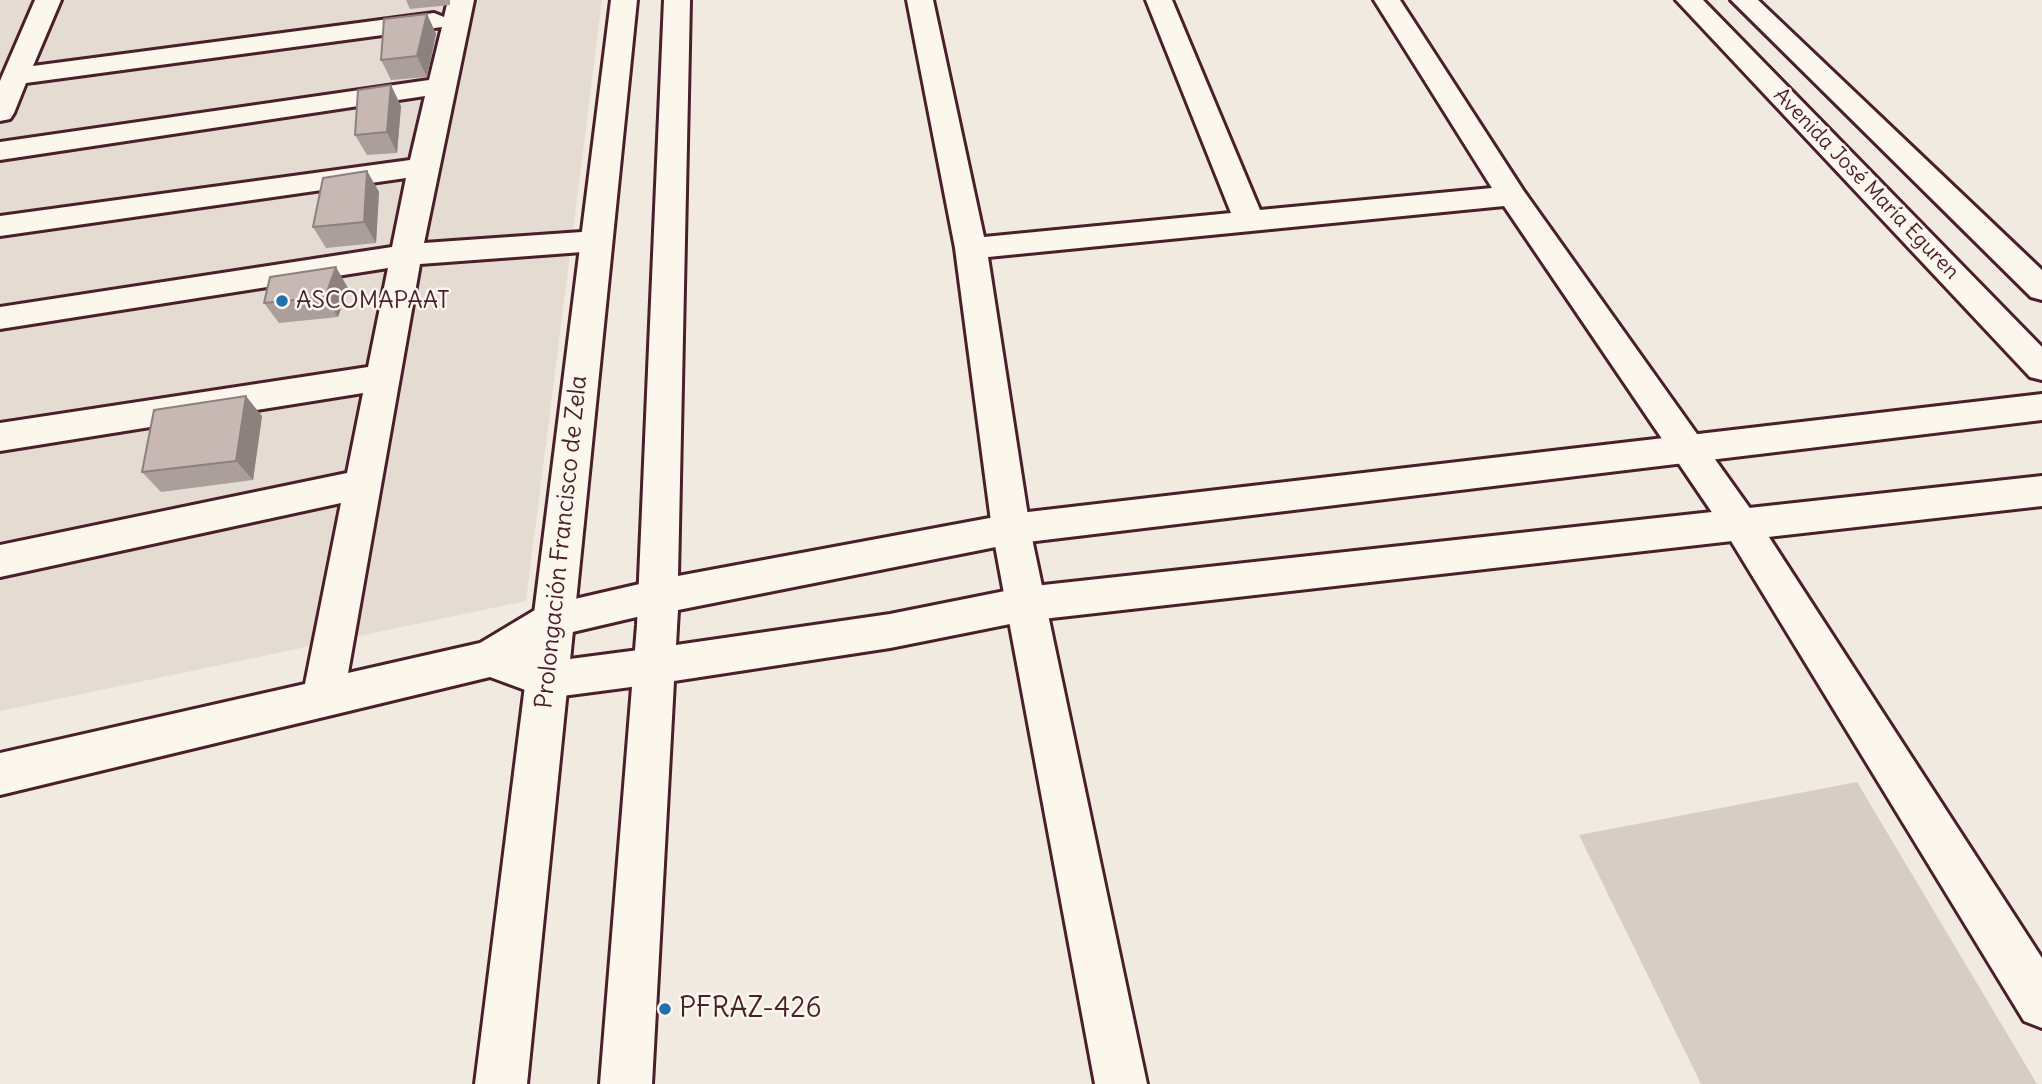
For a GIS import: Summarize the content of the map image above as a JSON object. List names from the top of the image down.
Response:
{
  "streets": {
    "street": ["Avenida José María Eguren", "Prolongación Francisco de Zela"]
  },
  "places": ["ASCOMAPAAT", "PFRAZ-426"]
}
